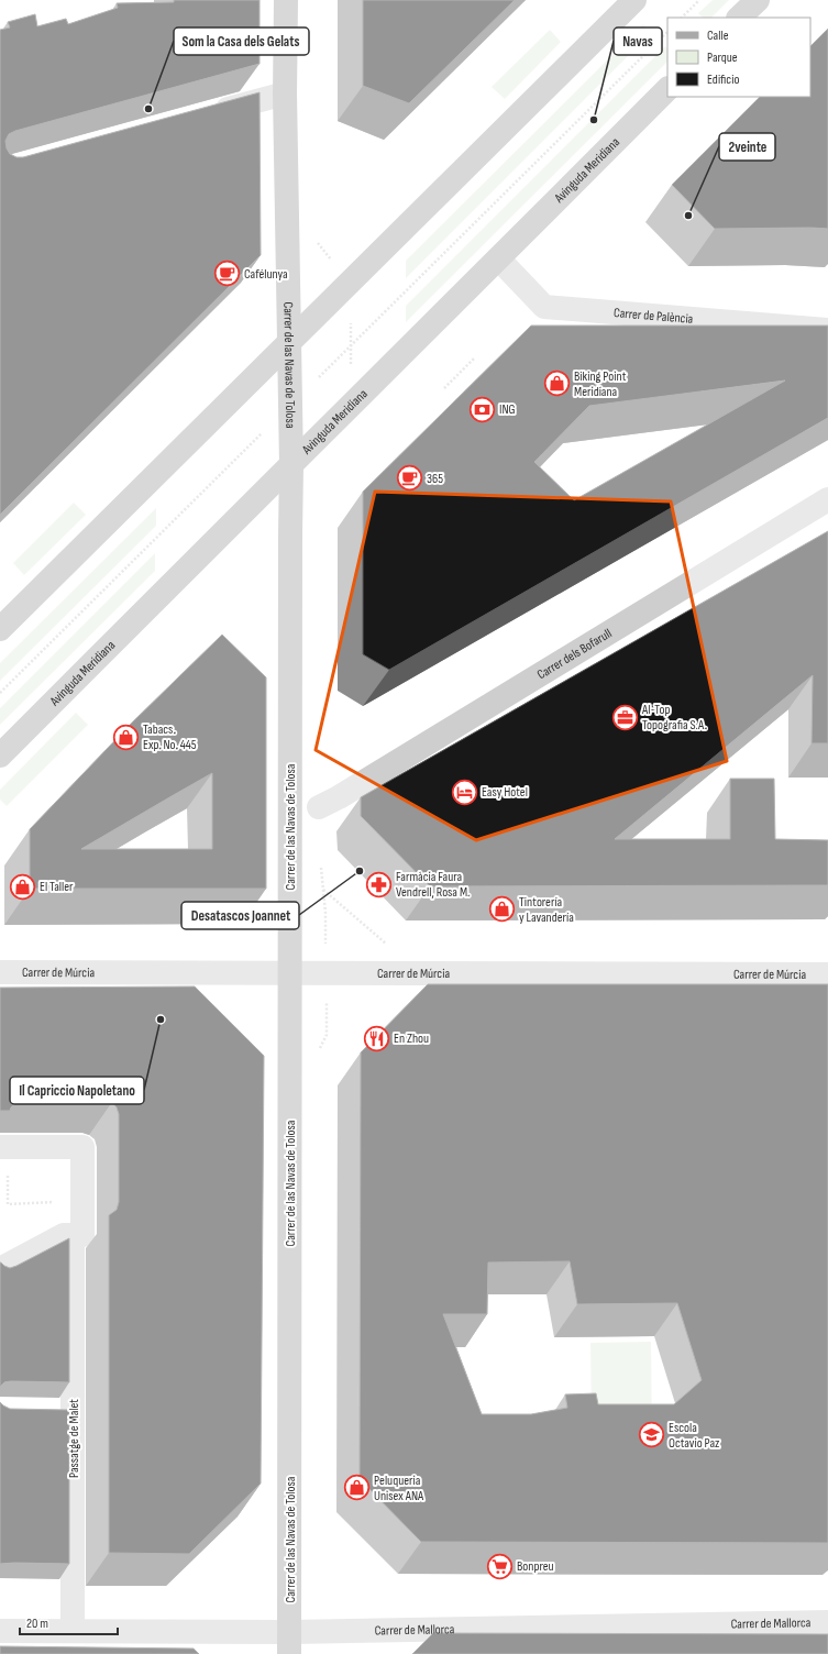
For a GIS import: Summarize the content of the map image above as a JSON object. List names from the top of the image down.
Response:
{
  "streets": {
    "main road": ["Avinguda Meridiana", "Carrer de las Navas de Tolosa"],
    "street": [
      "Carrer de Palència",
      "Carrer dels Bofarull",
      "Carrer de Múrcia",
      "Passatge de Malet",
      "Carrer de Mallorca"
    ]
  },
  "crossings": [
    ["Avinguda Meridiana", "Carrer de Palència"],
    ["Avinguda Meridiana", "Carrer de las Navas de Tolosa"],
    ["Carrer de las Navas de Tolosa", "Carrer de Múrcia"],
    ["Carrer de las Navas de Tolosa", "Carrer de Mallorca"],
    ["Passatge de Malet", "Carrer de Mallorca"]
  ],
  "places": {
    "other": [
      "Som la Casa dels Gelats",
      "Navas",
      "2veinte",
      "Desatascos Joannet",
      "Il Capriccio Napoletano"
    ],
    "cafe": ["Cafélunya", "365"],
    "shop": [
      "Biking Point Meridiana",
      "Tabacs. Exp. No. 445",
      "El Taller",
      "Tintorería y Lavandería",
      "Peluqueria Unisex ANA"
    ],
    "bank": ["ING"],
    "office": ["Al-Top Topografia S.A."],
    "hotel": ["Easy Hotel"],
    "pharmacy": ["Farmàcia Faura Vendrell, Rosa M."],
    "restaurant": ["En Zhou"],
    "school or university": ["Escola Octavio Paz"],
    "supermarket": ["Bonpreu"]
  },
  "legend": ["Calle", "Parque", "Edificio"],
  "scale_bar": "20 m"
}
